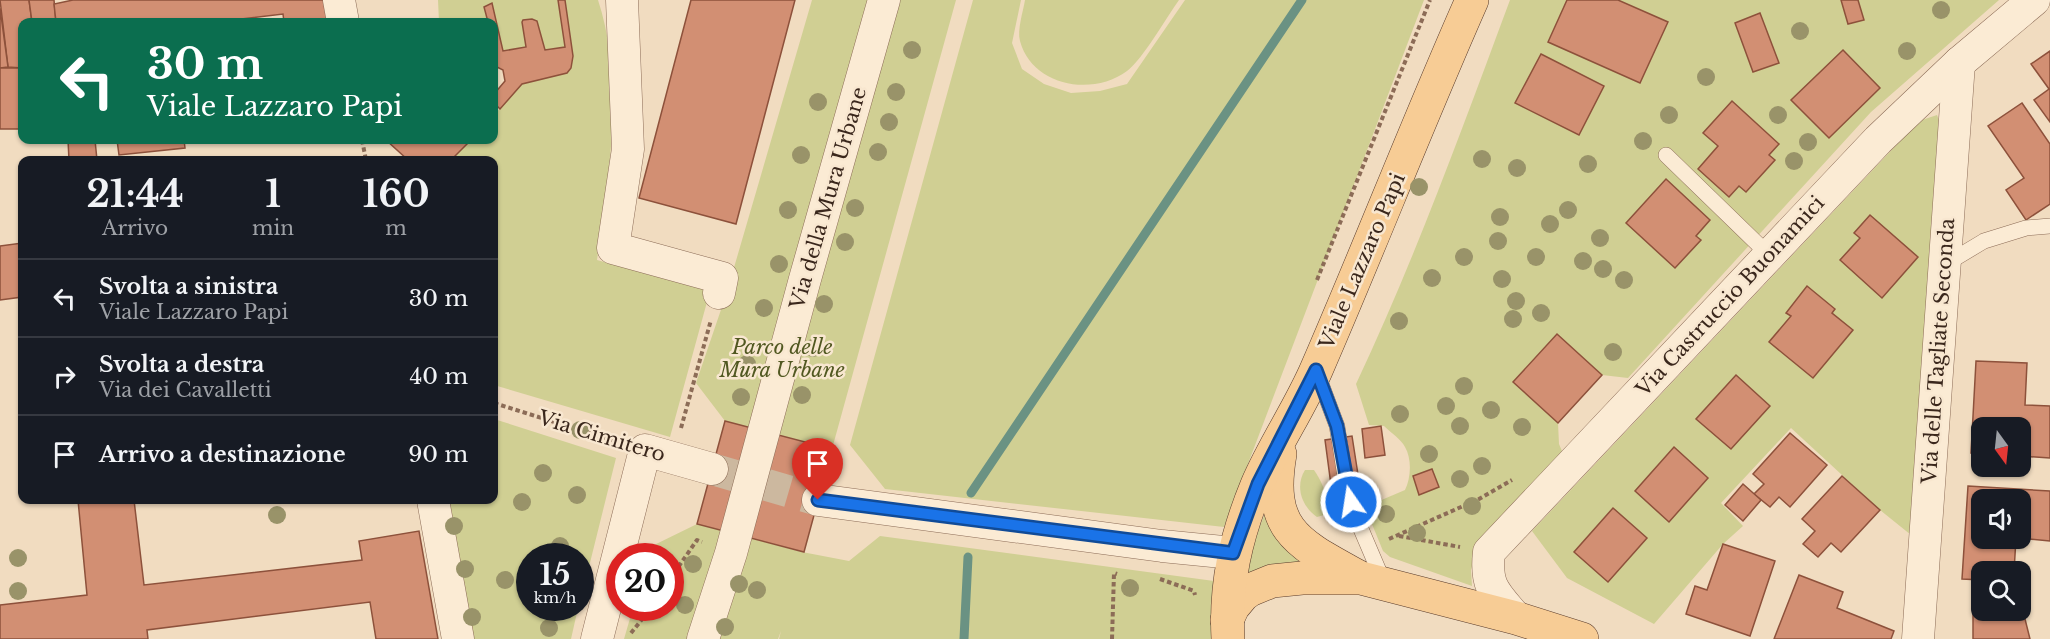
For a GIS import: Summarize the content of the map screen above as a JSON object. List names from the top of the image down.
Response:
{
  "streets": {
    "main road": ["Viale Lazzaro Papi"],
    "street": [
      "Via della Mura Urbane",
      "Via Castruccio Buonamici",
      "Via delle Tagliate Seconda",
      "Via Cimitero"
    ]
  },
  "crossings": [
    ["Via Castruccio Buonamici", "Via delle Tagliate Seconda"]
  ],
  "parks": ["Parco delle Mura Urbane"],
  "north": "bottom",
  "page": {
    "turn": ["30 m", "Viale Lazzaro Papi"],
    "eta": [
      "21:44",
      "Arrivo",
      "1",
      "min",
      "160",
      "m"
    ],
    "list": [
      {
        "name": "Svolta a sinistra",
        "note": "Viale Lazzaro Papi",
        "value": "30 m"
      },
      {
        "name": "Svolta a destra",
        "note": "Via dei Cavalletti",
        "value": "40 m"
      },
      {
        "name": "Arrivo a destinazione",
        "value": "90 m"
      }
    ],
    "speed": "15 km/h",
    "limit": "20"
  }
}
